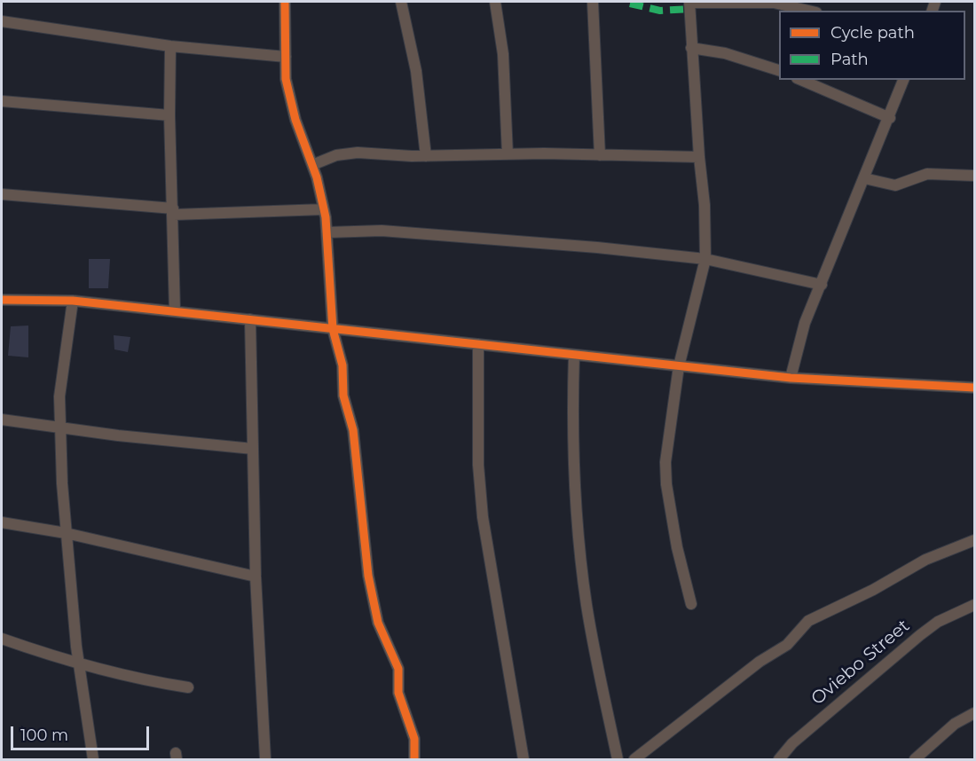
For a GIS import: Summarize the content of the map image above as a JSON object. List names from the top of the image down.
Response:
{
  "streets": {
    "street": ["Oviebo Street"]
  },
  "legend": ["Cycle path", "Path"],
  "scale_bar": "100 m"
}
